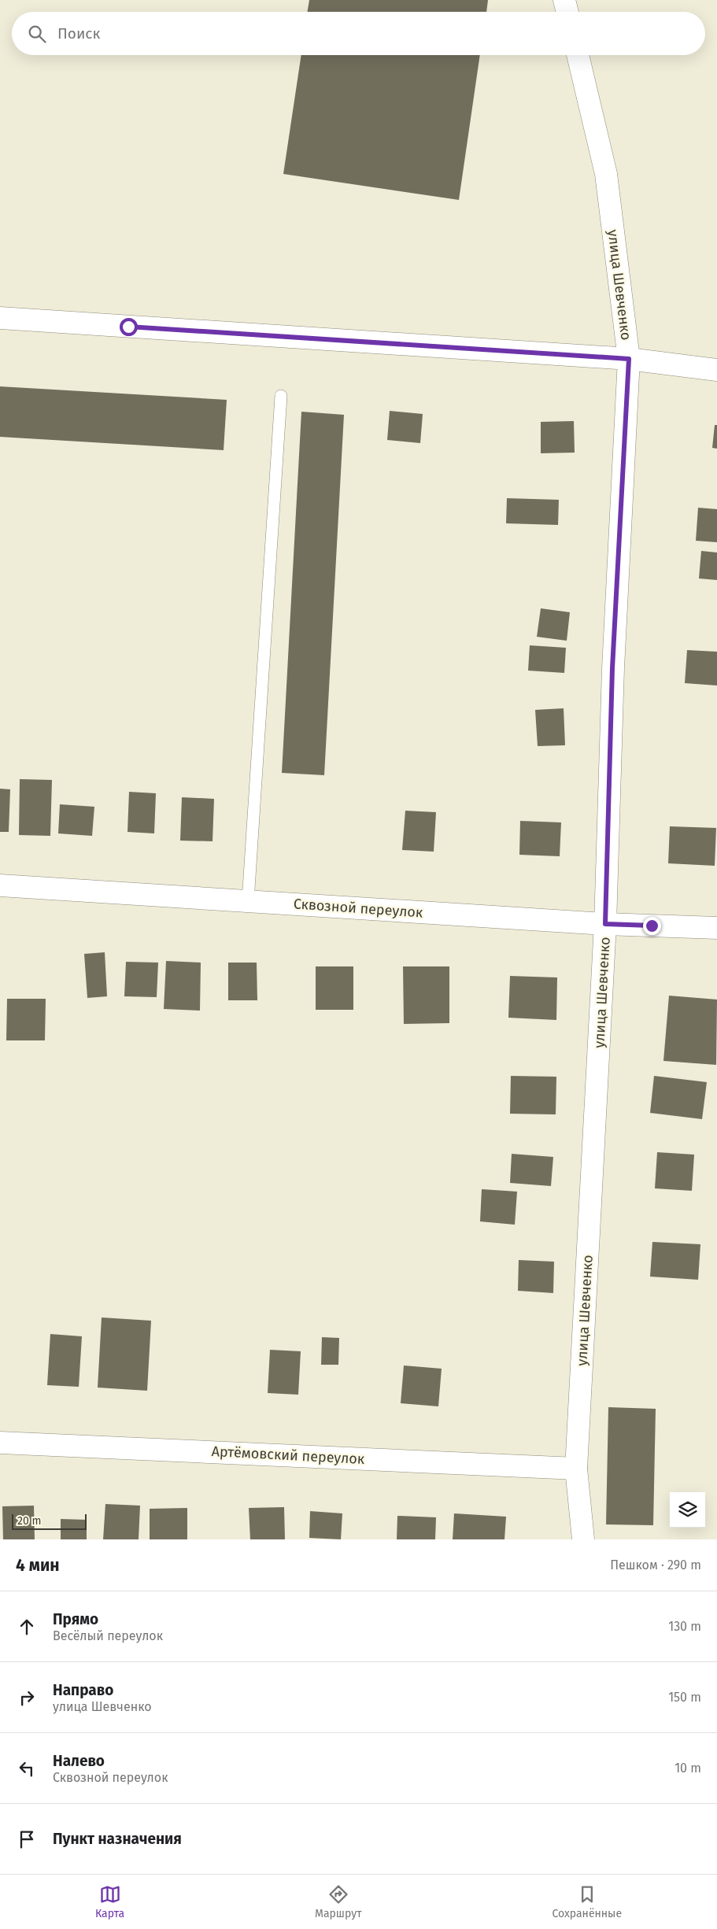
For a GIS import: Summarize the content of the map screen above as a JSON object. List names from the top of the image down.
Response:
{
  "streets": {
    "street": ["улица Шевченко", "Сквозной переулок", "Артёмовский переулок"]
  },
  "crossings": [
    ["улица Шевченко", "Сквозной переулок"],
    ["улица Шевченко", "Артёмовский переулок"]
  ],
  "scale_bar": "20 m",
  "page": {
    "search": "Поиск",
    "scale": "20 m",
    "heading": ["4 мин", "Пешком · 290 m"],
    "list": [
      ["Прямо", "Весёлый переулок", "130 m"],
      ["Направо", "улица Шевченко", "150 m"],
      ["Налево", "Сквозной переулок", "10 m"],
      "Пункт назначения"
    ],
    "nav": ["Карта", "Маршрут", "Сохранённые"]
  }
}
